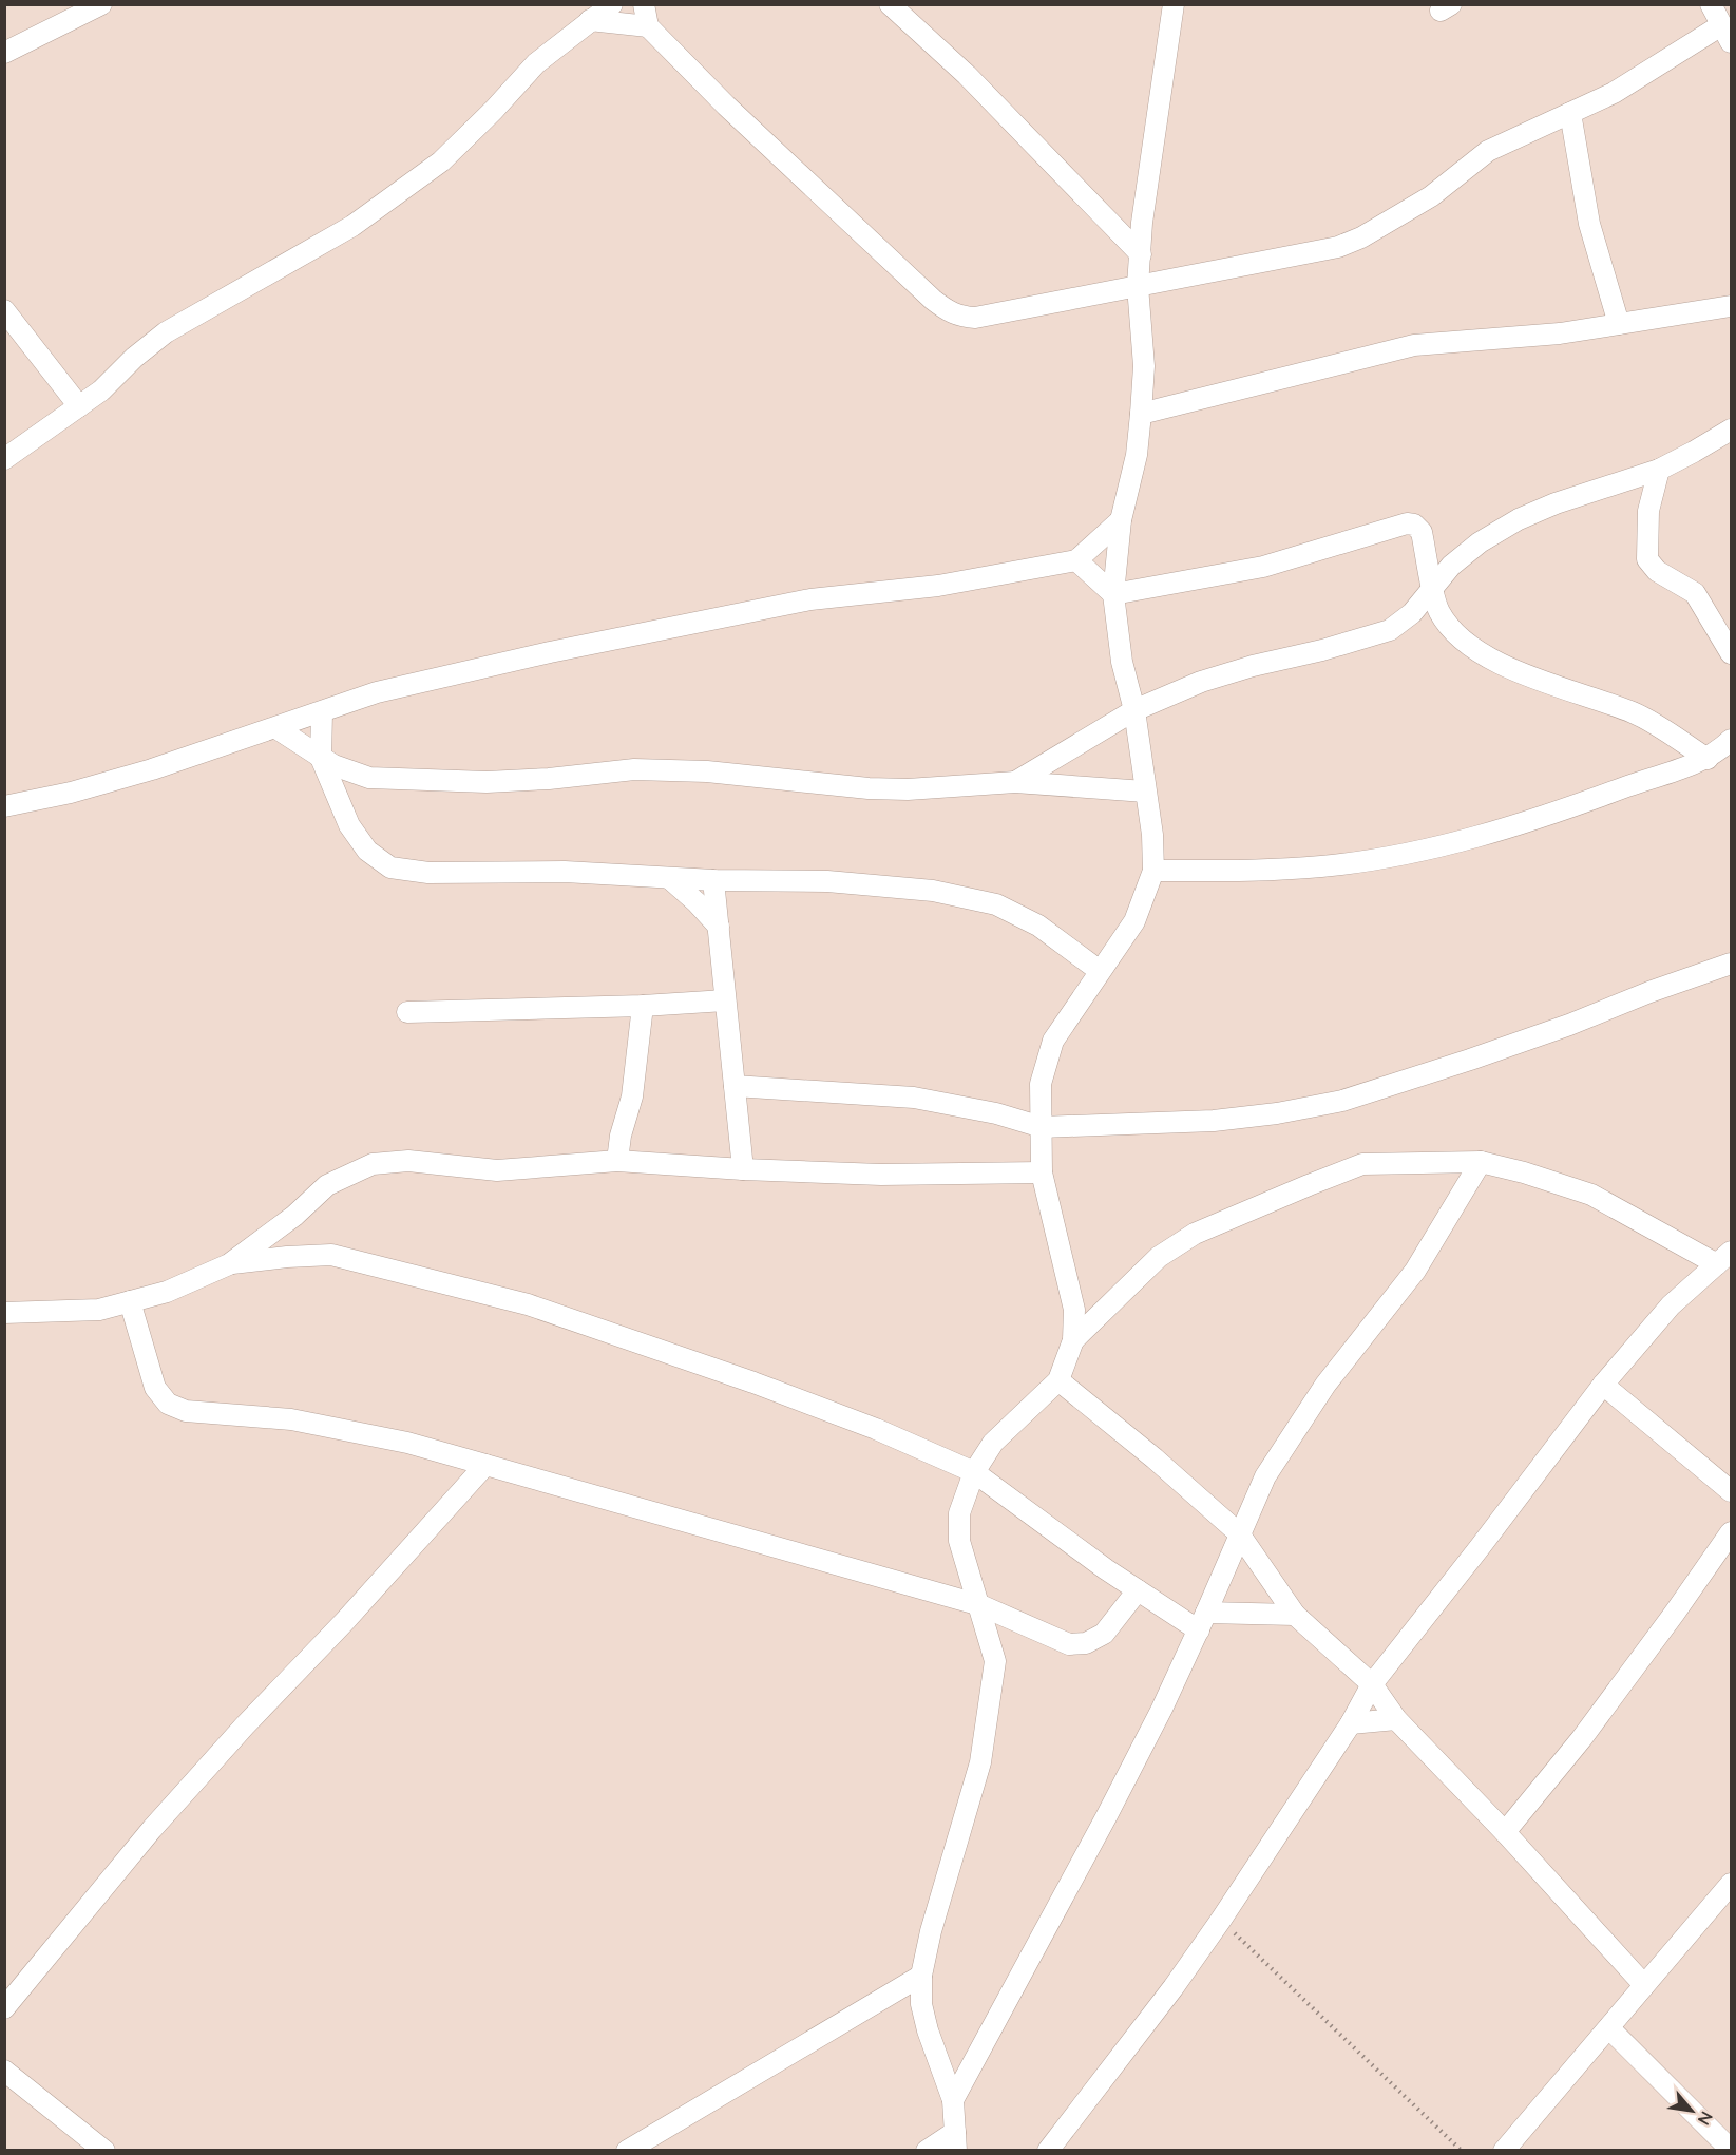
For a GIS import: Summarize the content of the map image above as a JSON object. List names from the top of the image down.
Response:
{
  "north": "bottom right"
}
